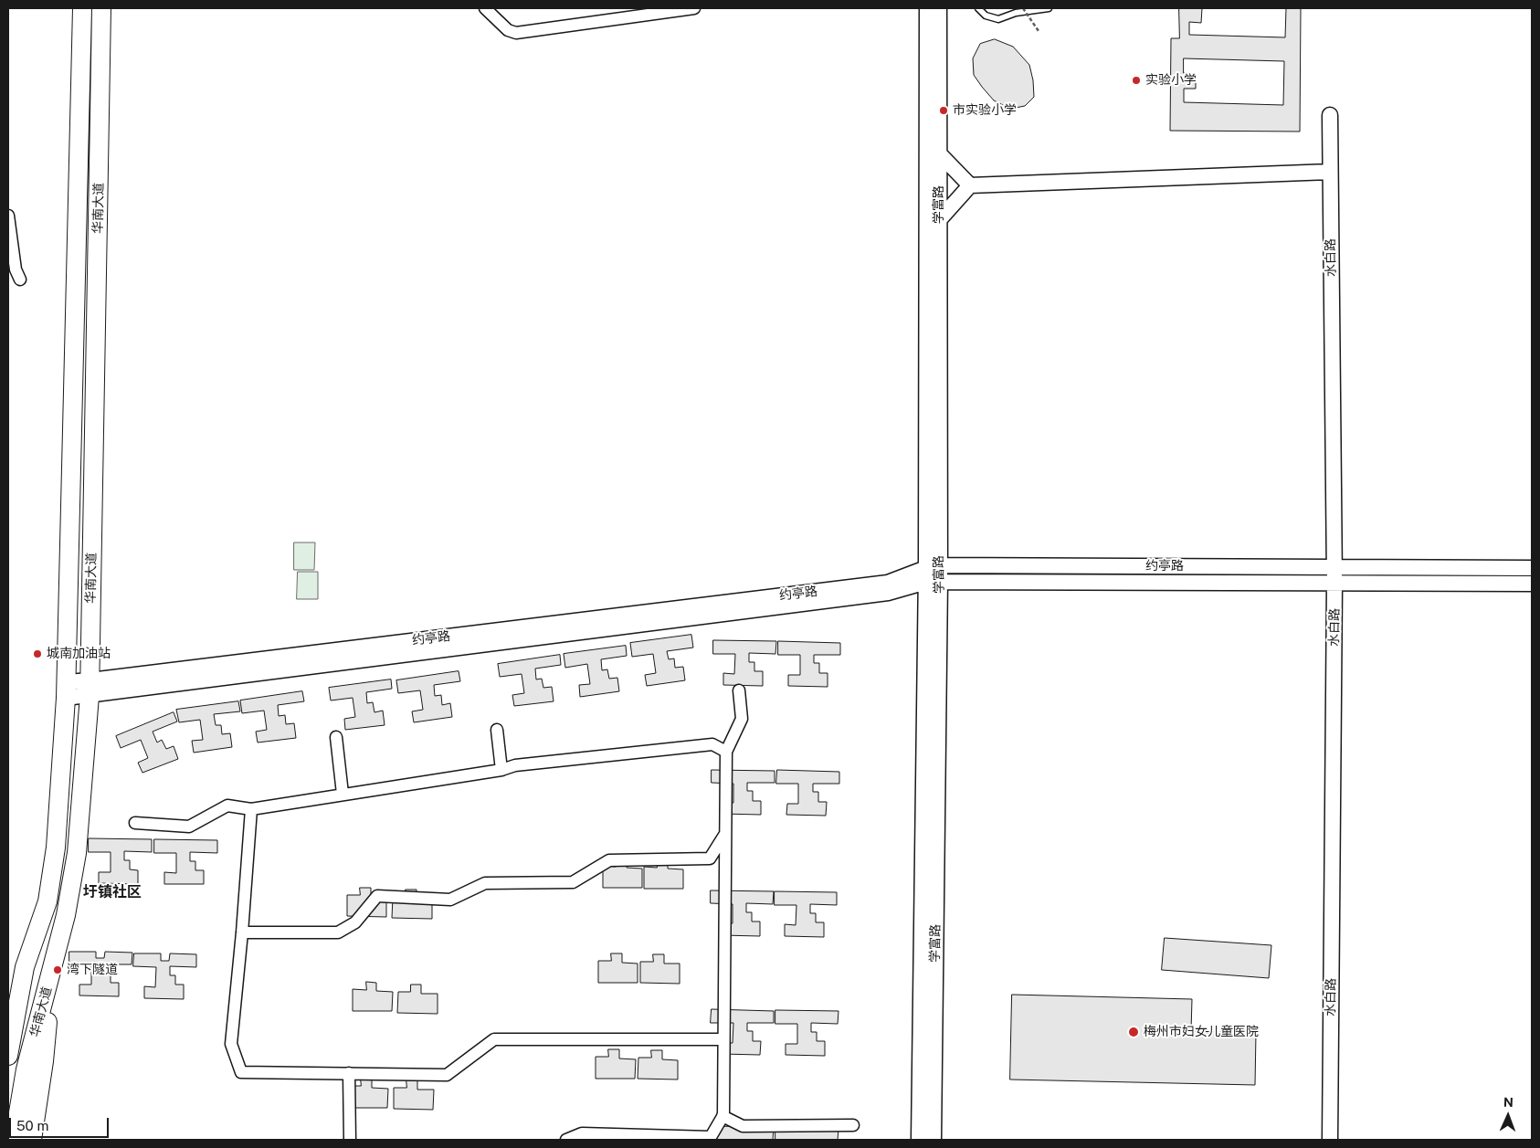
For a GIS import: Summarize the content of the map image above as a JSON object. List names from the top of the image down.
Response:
{
  "streets": {
    "main road": ["华南大道"],
    "street": ["学富路", "水白路", "约亭路"]
  },
  "crossings": [
    ["学富路", "约亭路"],
    ["华南大道", "约亭路"],
    ["水白路", "约亭路"]
  ],
  "districts": ["圩镇社区"],
  "places": [
    "实验小学",
    "市实验小学",
    "城南加油站",
    "湾下隧道",
    "梅州市妇女儿童医院"
  ],
  "scale_bar": "50 m",
  "north": "top"
}
